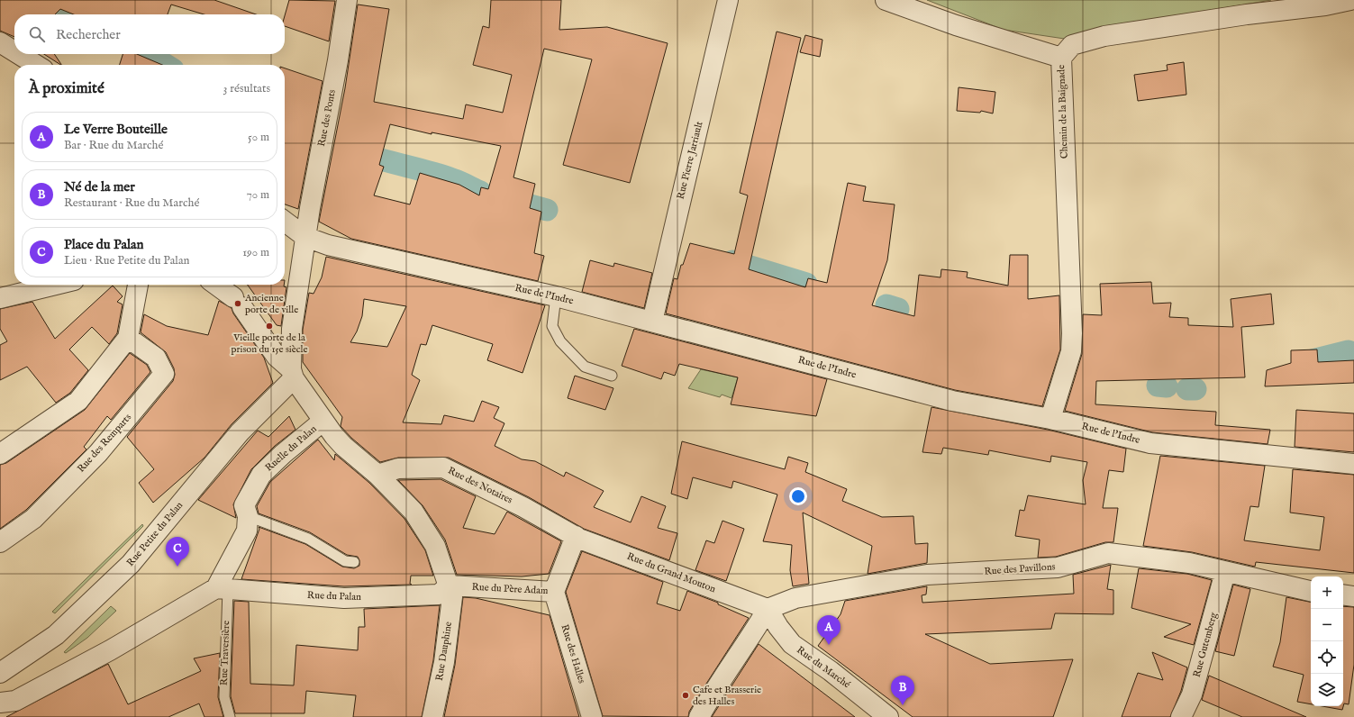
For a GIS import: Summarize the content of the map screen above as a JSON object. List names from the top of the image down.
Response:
{
  "streets": {
    "street": [
      "Chemin de la Baignade",
      "Rue des Ponts",
      "Rue Pierre Jarriault",
      "Rue de l'Indre",
      "Rue des Remparts",
      "Ruelle du Palan",
      "Rue des Notaires",
      "Rue Petite du Palan",
      "Rue des Pavillons",
      "Rue du Grand Mouton",
      "Rue du Père Adam",
      "Rue du Palan",
      "Rue Gutemberg",
      "Rue Dauphine",
      "Rue des Halles",
      "Rue du Marché"
    ],
    "lane": ["Rue Traversière"]
  },
  "crossings": [
    ["Chemin de la Baignade", "Rue de l'Indre"],
    ["Rue des Ponts", "Rue de l'Indre"],
    ["Rue des Ponts", "Rue Petite du Palan"],
    ["Rue des Ponts", "Rue Dauphine"],
    ["Rue Pierre Jarriault", "Rue de l'Indre"],
    ["Ruelle du Palan", "Rue du Palan"],
    ["Ruelle du Palan", "Rue Dauphine"],
    ["Ruelle du Palan", "Rue Traversière"],
    ["Rue des Notaires", "Rue du Grand Mouton"],
    ["Rue des Notaires", "Rue du Père Adam"],
    ["Rue des Notaires", "Rue Dauphine"],
    ["Rue Petite du Palan", "Rue Dauphine"],
    ["Rue des Pavillons", "Rue du Grand Mouton"],
    ["Rue des Pavillons", "Rue Gutemberg"],
    ["Rue des Pavillons", "Rue du Marché"],
    ["Rue du Grand Mouton", "Rue du Père Adam"],
    ["Rue du Grand Mouton", "Rue du Marché"],
    ["Rue du Père Adam", "Rue du Palan"],
    ["Rue du Père Adam", "Rue Dauphine"],
    ["Rue du Père Adam", "Rue des Halles"],
    ["Rue du Palan", "Rue Dauphine"],
    ["Rue du Palan", "Rue Traversière"]
  ],
  "places": ["Ancienne porte de ville", "Vieille porte de la prison du 15e siècle", "Cafe et Brasserie des Halles"],
  "page": {
    "search": "Rechercher",
    "heading": ["À proximité", "3 résultats"],
    "list": [
      {
        "mark": "A",
        "name": "Le Verre Bouteille",
        "note": "Bar · Rue du Marché",
        "value": "50 m"
      },
      {
        "mark": "B",
        "name": "Né de la mer",
        "note": "Restaurant · Rue du Marché",
        "value": "70 m"
      },
      {
        "mark": "C",
        "name": "Place du Palan",
        "note": "Lieu · Rue Petite du Palan",
        "value": "190 m"
      }
    ],
    "pins": ["C", "A", "B"],
    "map_buttons": ["+", "−"]
  }
}
